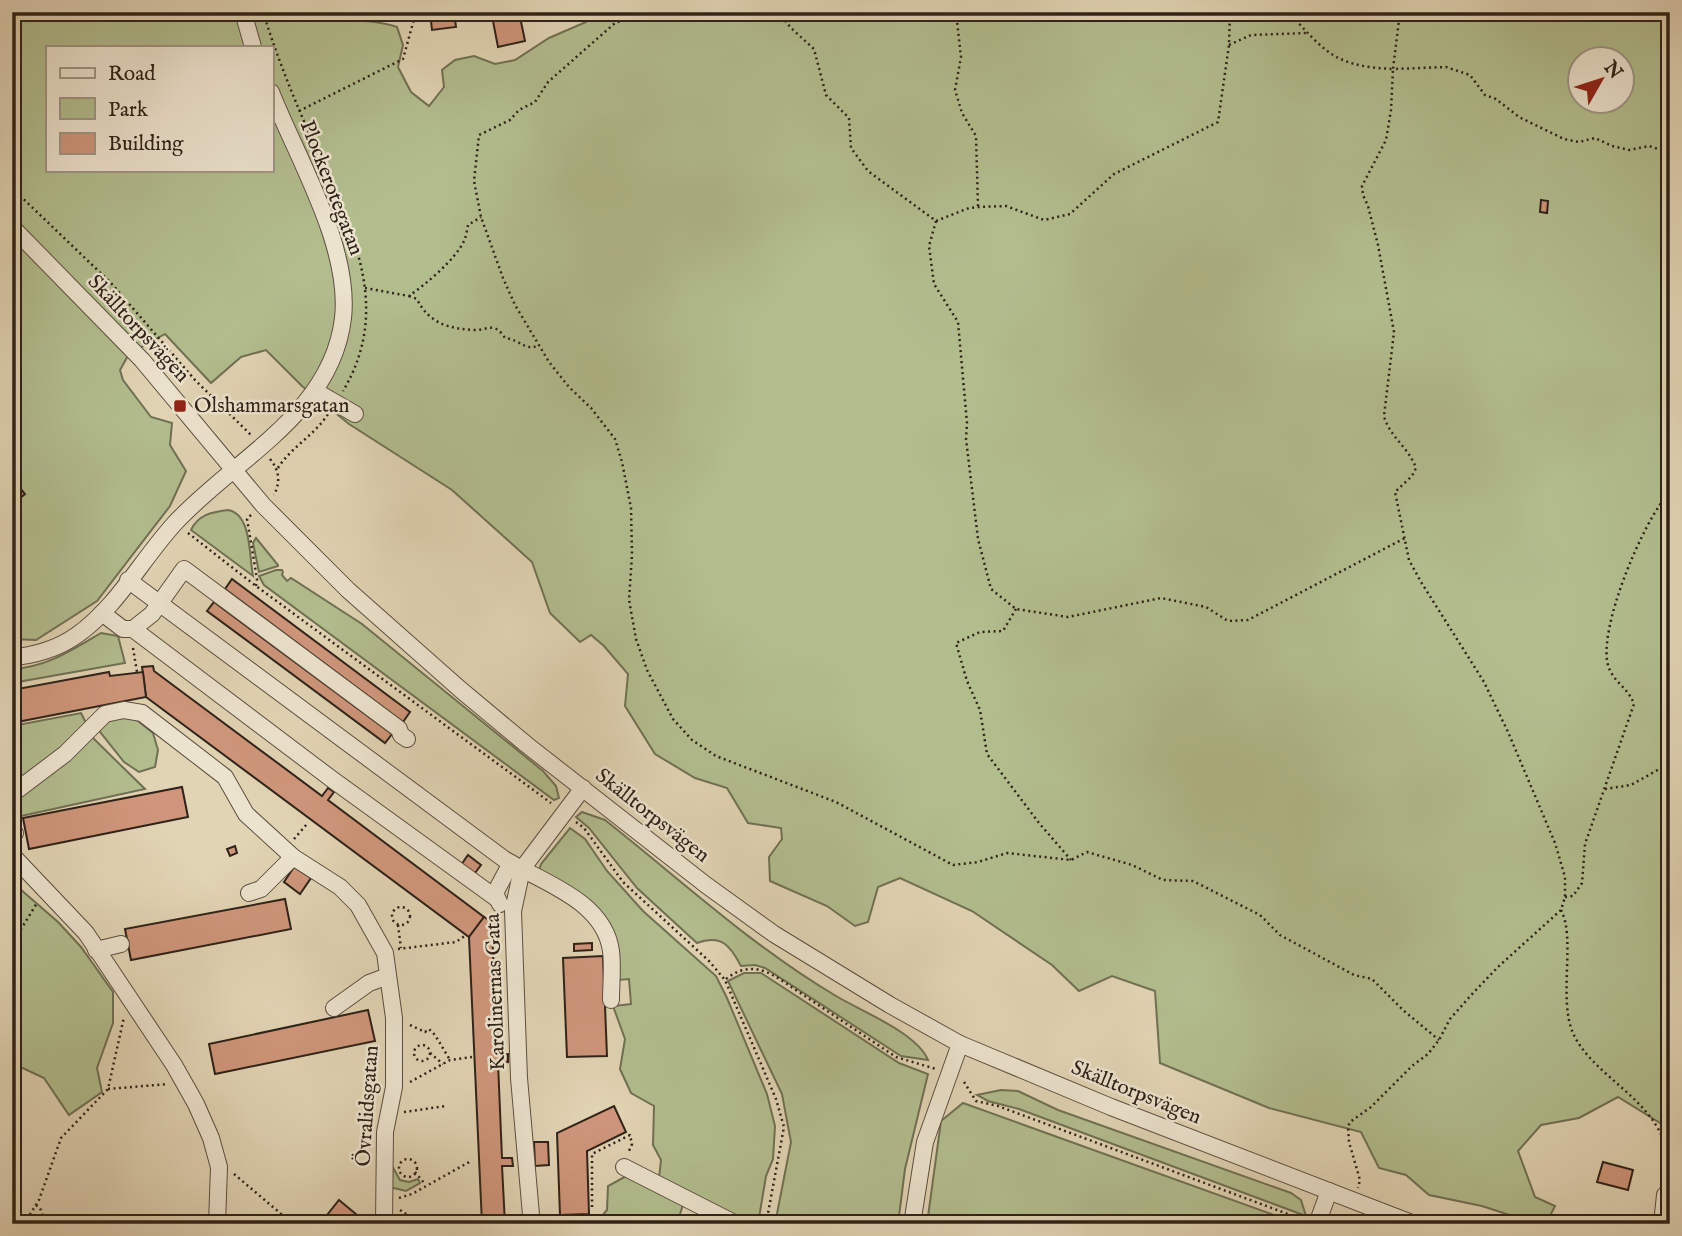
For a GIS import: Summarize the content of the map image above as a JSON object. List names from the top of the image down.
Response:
{
  "streets": {
    "street": [
      "Plockerotegatan",
      "Skälltorpsvägen",
      "Karolinernas Gata",
      "Övralidsgatan"
    ]
  },
  "crossings": [
    ["Plockerotegatan", "Skälltorpsvägen"],
    ["Skälltorpsvägen", "Karolinernas Gata"]
  ],
  "places": {
    "transit": ["Olshammarsgatan"]
  },
  "legend": ["Road", "Park", "Building"],
  "north": "top right"
}
